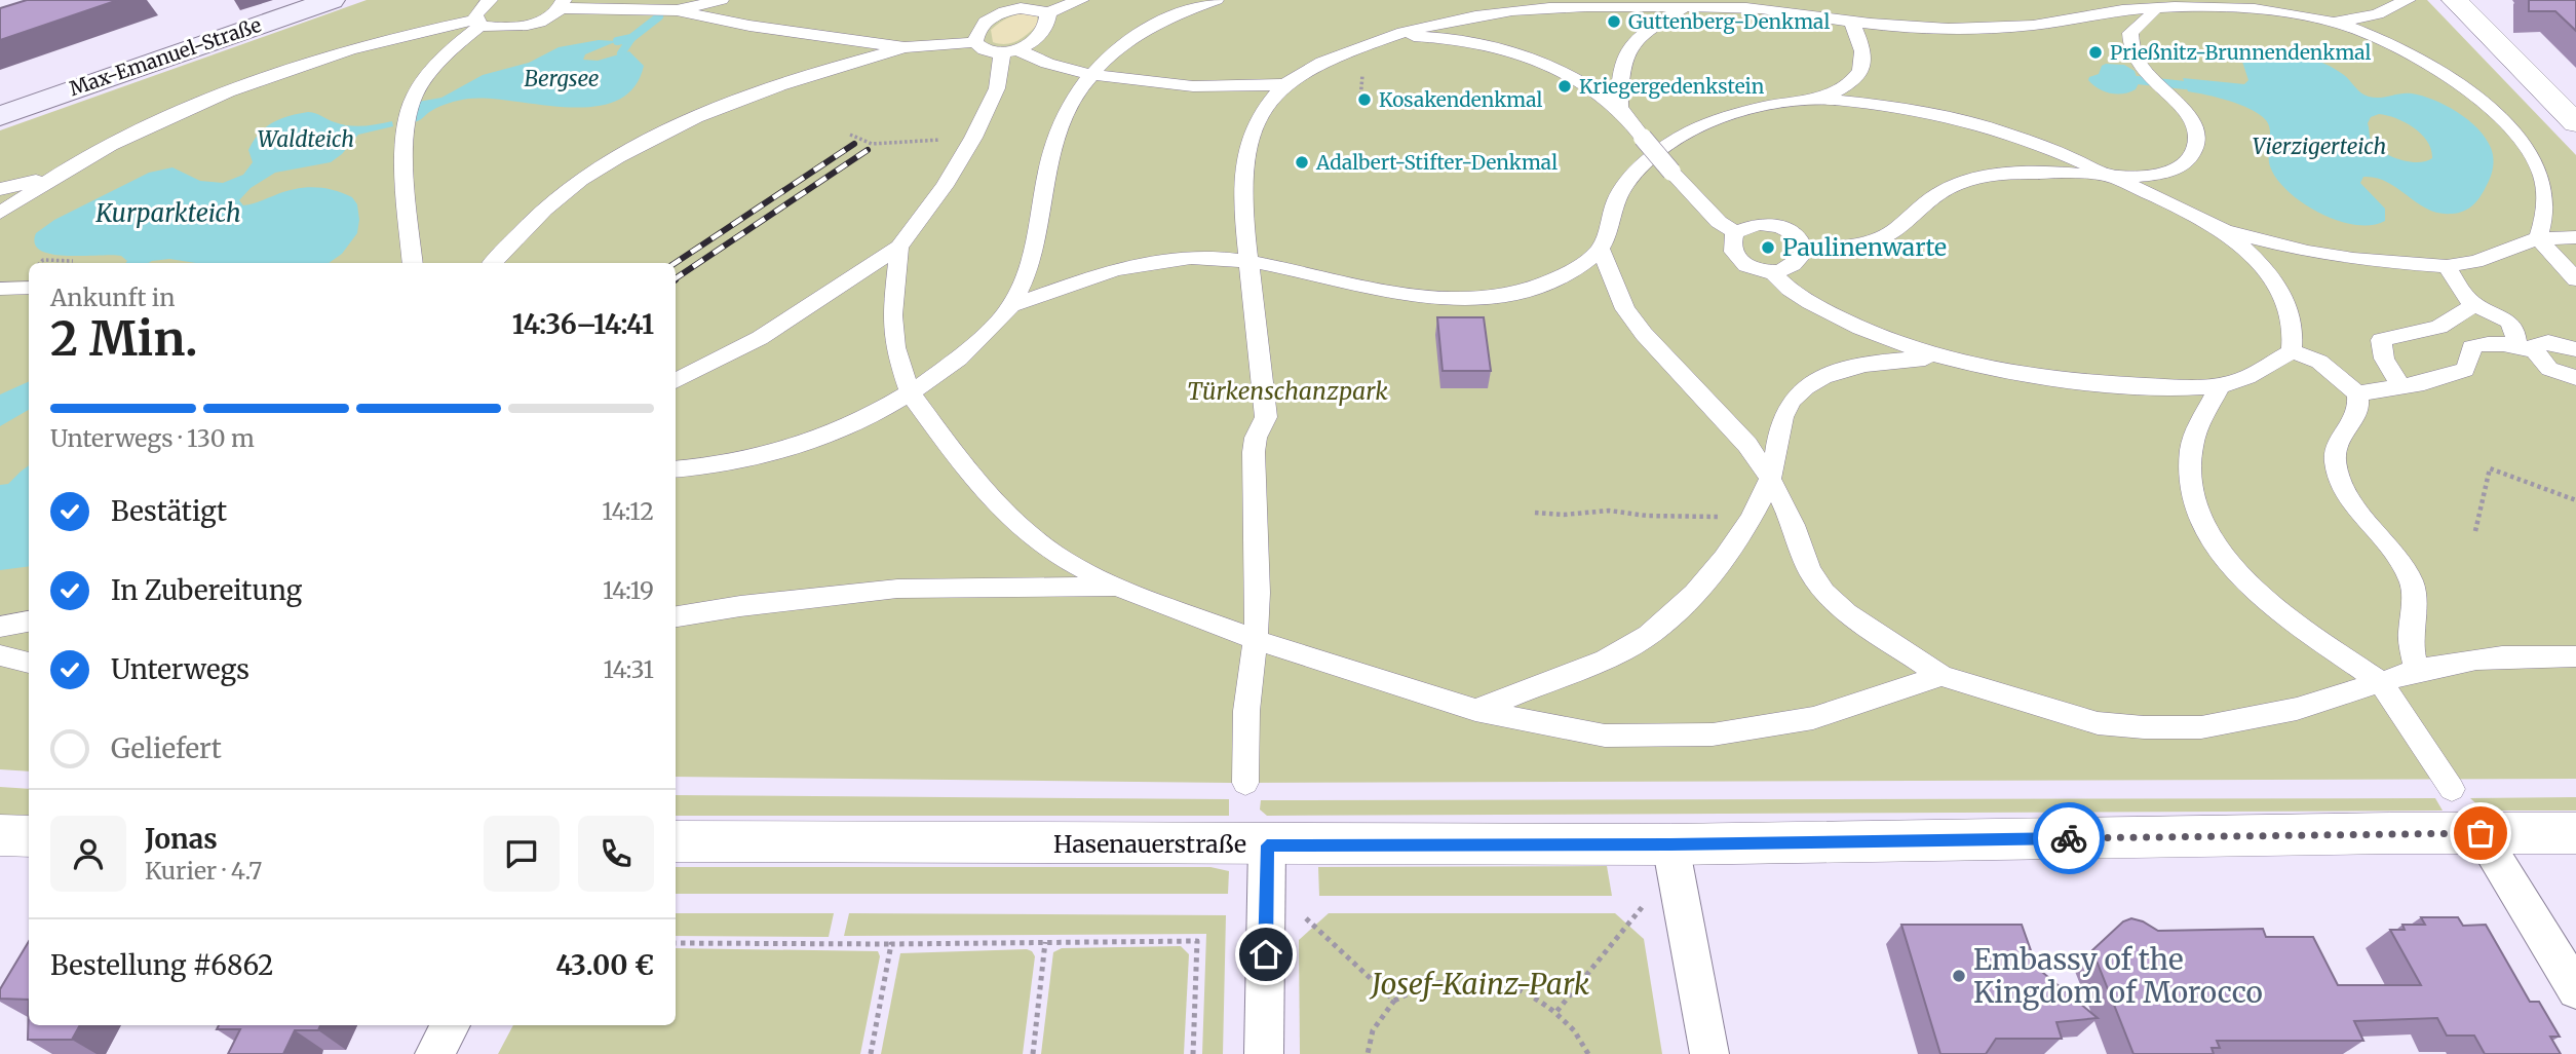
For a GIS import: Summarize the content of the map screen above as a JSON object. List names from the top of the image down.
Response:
{
  "streets": {
    "main road": ["Max-Emanuel-Straße"],
    "street": ["Hasenauerstraße"]
  },
  "water": [
    "Bergsee",
    "Waldteich",
    "Vierzigerteich",
    "Kurparkteich"
  ],
  "parks": ["Türkenschanzpark", "Josef-Kainz-Park"],
  "places": [
    "Guttenberg-Denkmal",
    "Prießnitz-Brunnendenkmal",
    "Kriegergedenkstein",
    "Kosakendenkmal",
    "Adalbert-Stifter-Denkmal",
    "Paulinenwarte",
    "Embassy of the Kingdom of Morocco"
  ],
  "page": {
    "heading": ["2 Min.", "Ankunft in", "14:36–14:41"],
    "panel": [
      "Jonas",
      "Kurier · 4.7",
      "Bestellung #6862",
      "43.00 €"
    ],
    "bar": "Unterwegs · 130 m",
    "list": [
      ["Bestätigt", "14:12"],
      ["In Zubereitung", "14:19"],
      ["Unterwegs", "14:31"],
      "Geliefert"
    ]
  }
}
